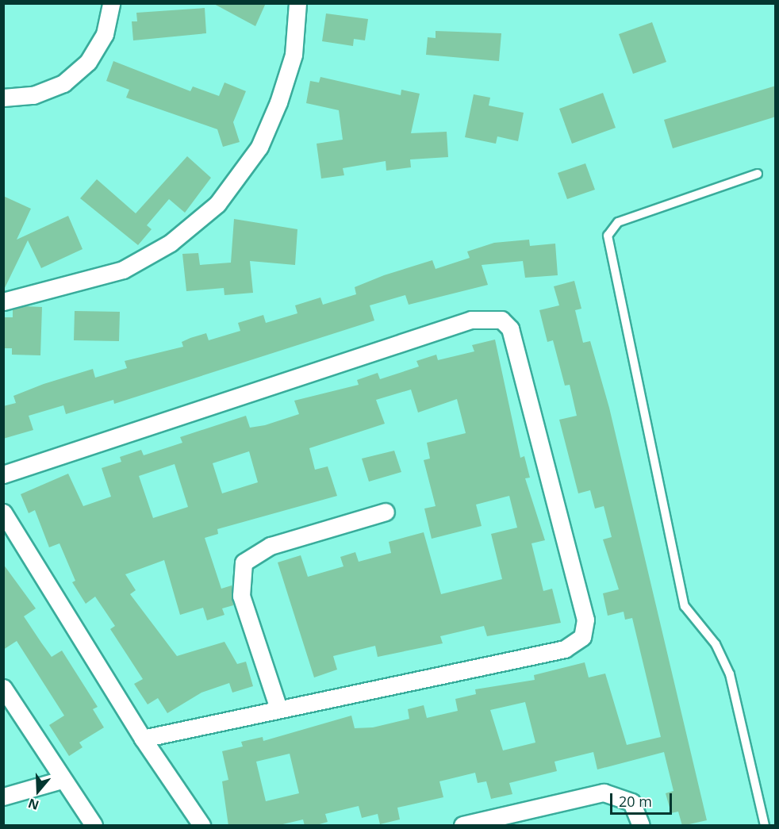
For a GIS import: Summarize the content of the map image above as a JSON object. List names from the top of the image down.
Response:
{
  "scale_bar": "20 m",
  "north": "bottom"
}
